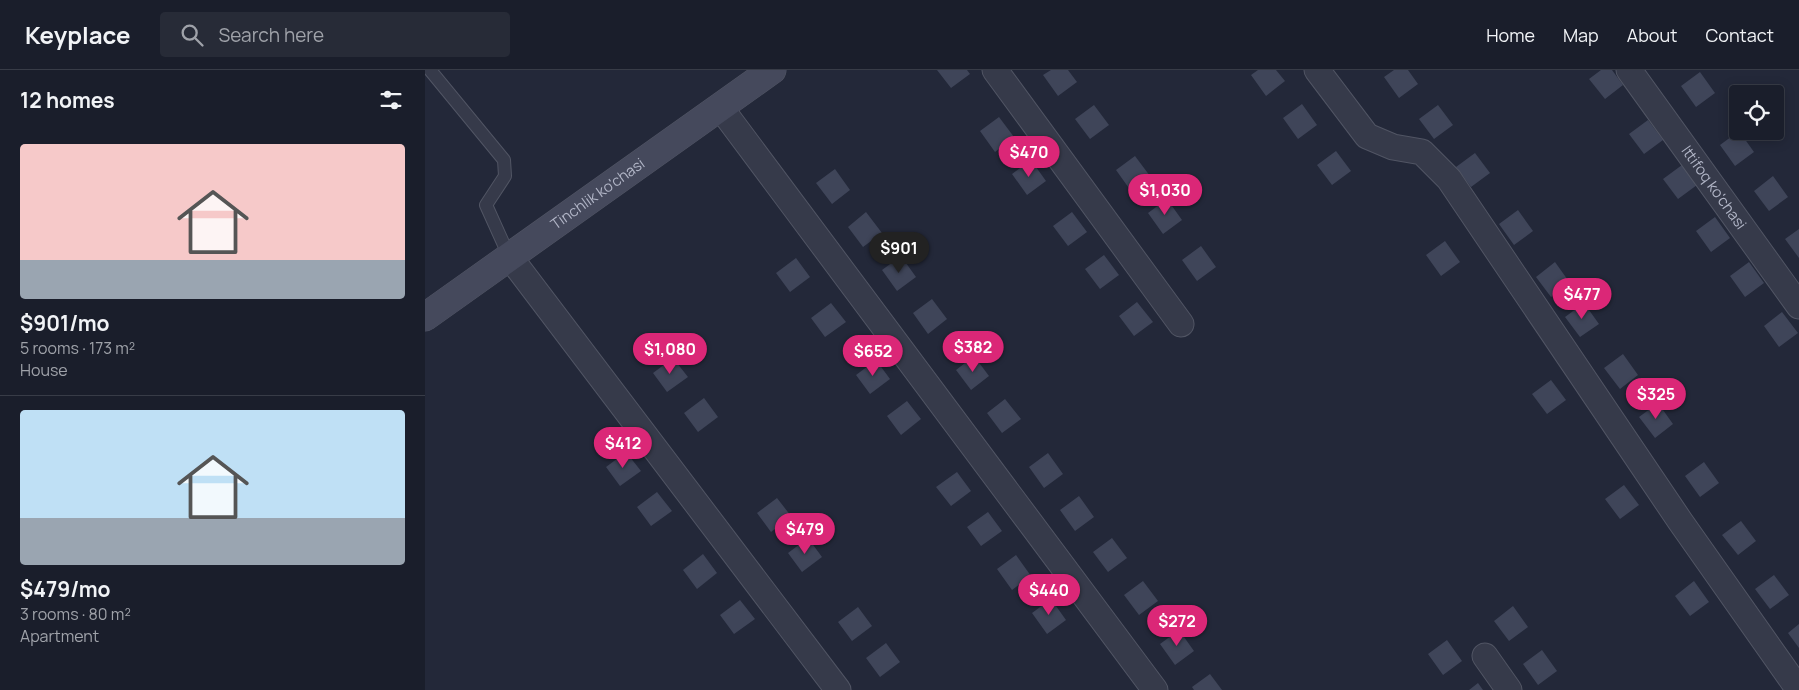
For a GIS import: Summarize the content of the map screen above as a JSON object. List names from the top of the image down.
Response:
{
  "streets": {
    "main road": ["Tinchlik ko'chasi"],
    "street": ["Ittifoq ko'chasi"]
  },
  "page": {
    "header": "Keyplace",
    "search": "Search here",
    "nav": [
      "Home",
      "Map",
      "About",
      "Contact"
    ],
    "heading": "12 homes",
    "list": [
      {
        "name": "$901/mo",
        "note": "5 rooms · 173 m² · House"
      },
      {
        "name": "$479/mo",
        "note": "3 rooms · 80 m² · Apartment"
      }
    ],
    "price": [
      "$470",
      "$1,030",
      "$901",
      "$477",
      "$382",
      "$1,080",
      "$652",
      "$325",
      "$412",
      "$479",
      "$440",
      "$272"
    ]
  }
}
